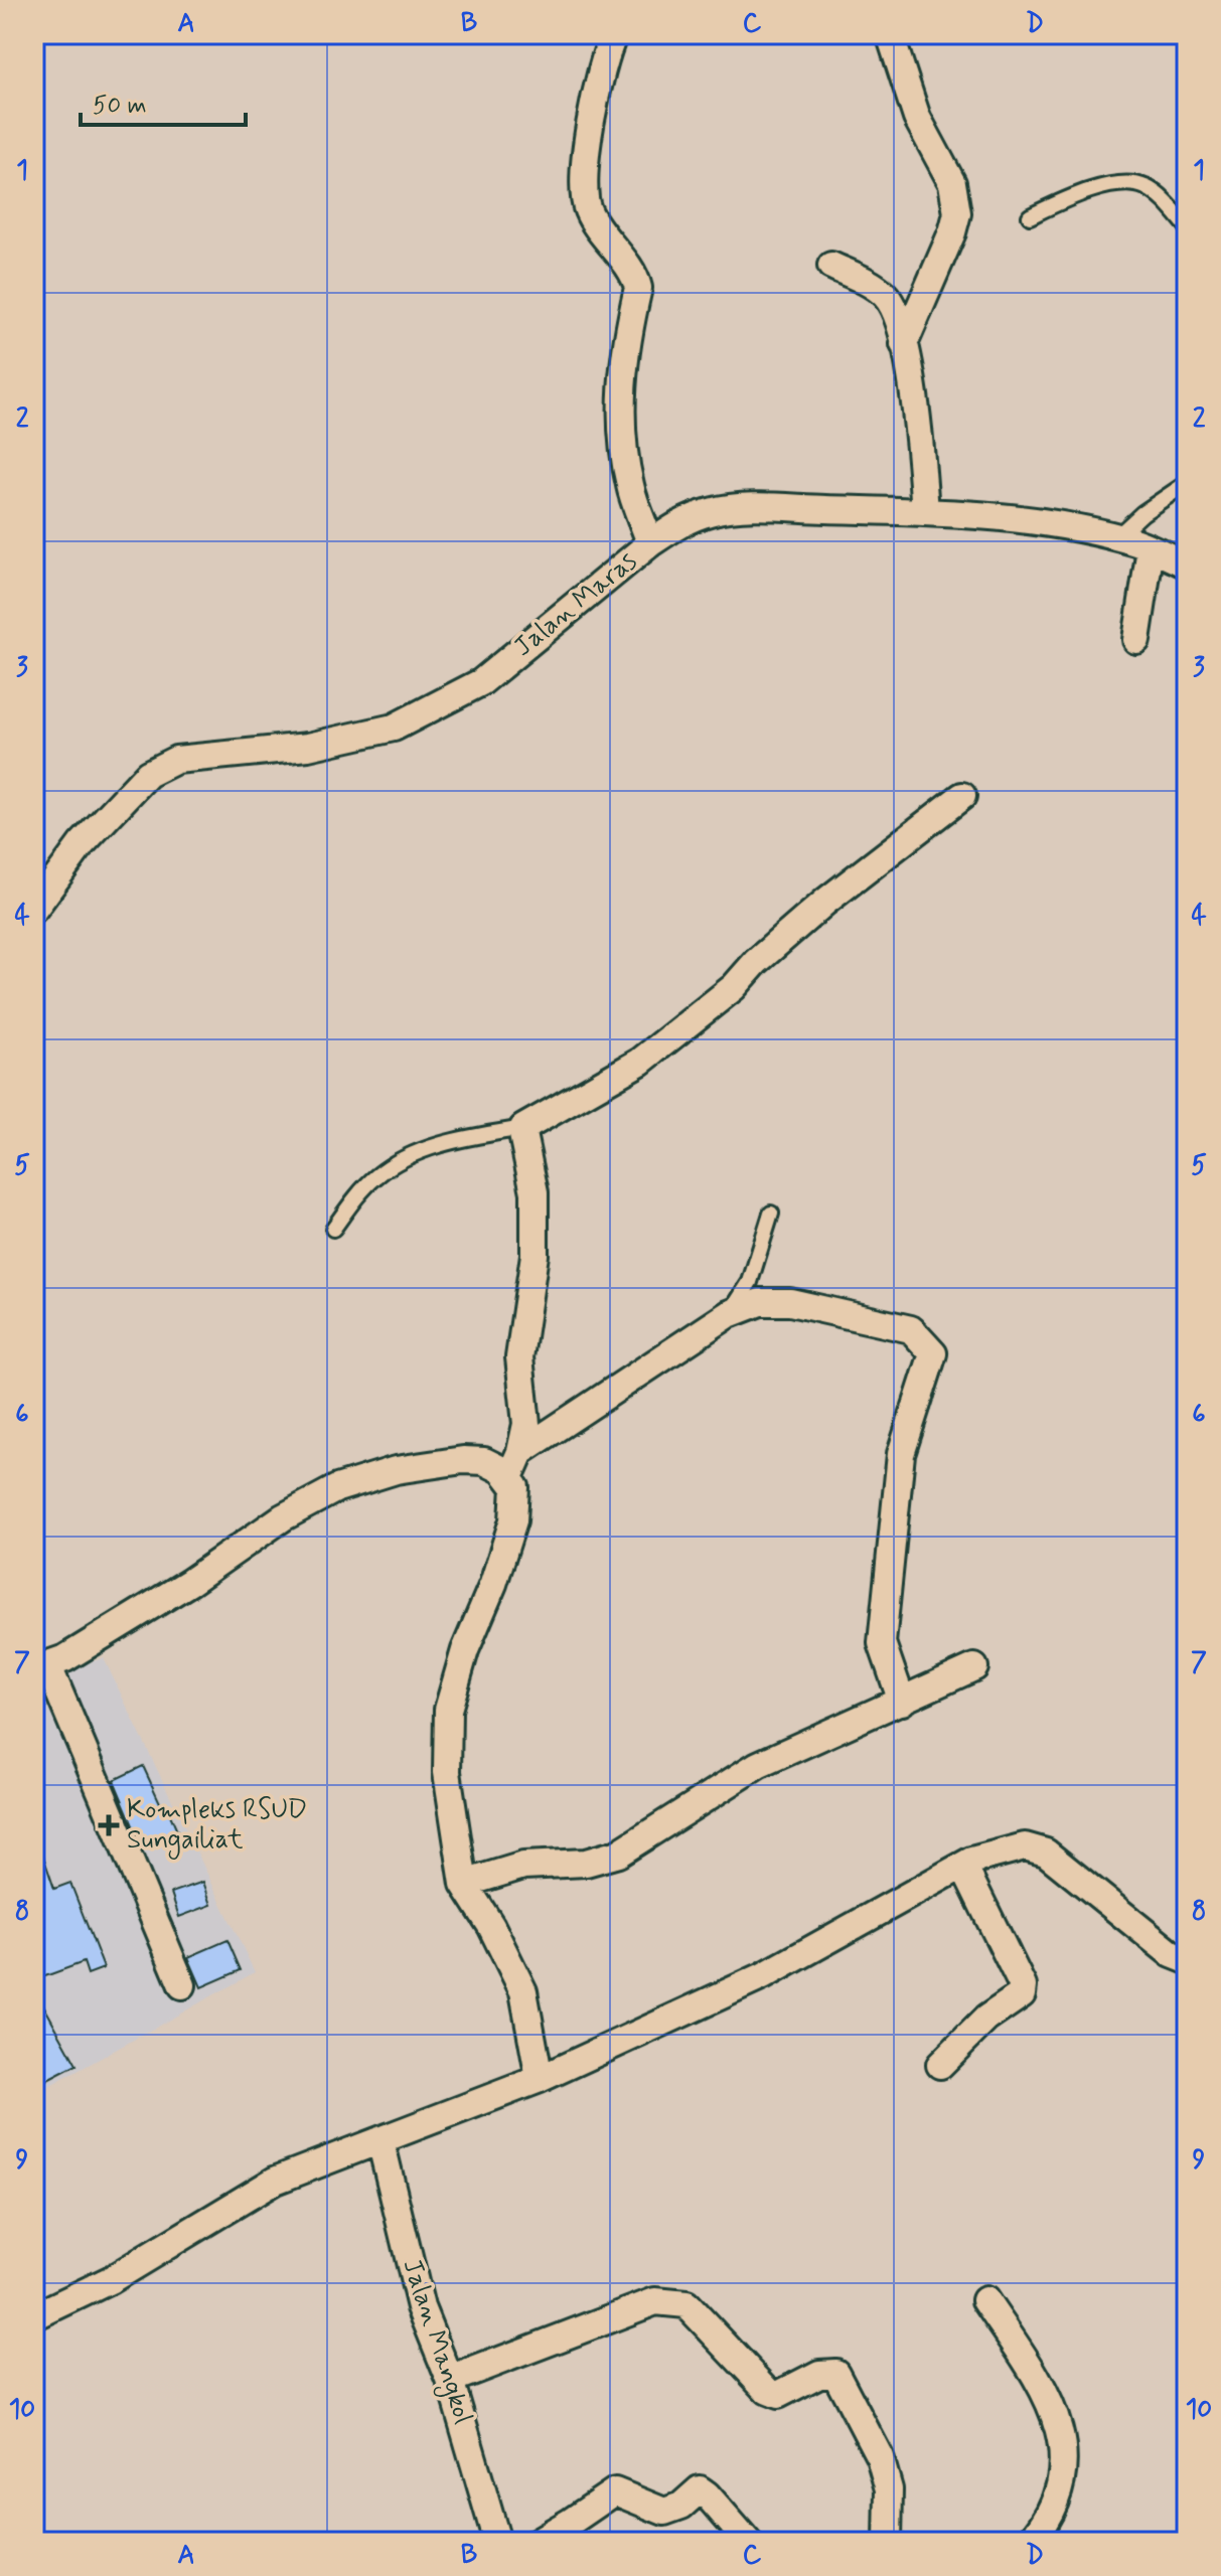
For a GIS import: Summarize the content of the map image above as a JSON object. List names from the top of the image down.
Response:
{
  "streets": {
    "street": ["Jalan Maras", "Jalan Mangkol"]
  },
  "places": {
    "health": ["Kompleks RSUD Sungailiat"]
  },
  "scale_bar": "50 m",
  "grid": {
    "columns": [
      "A",
      "B",
      "C",
      "D"
    ],
    "rows": [
      "1",
      "2",
      "3",
      "4",
      "5",
      "6",
      "7",
      "8",
      "9",
      "10"
    ]
  }
}
